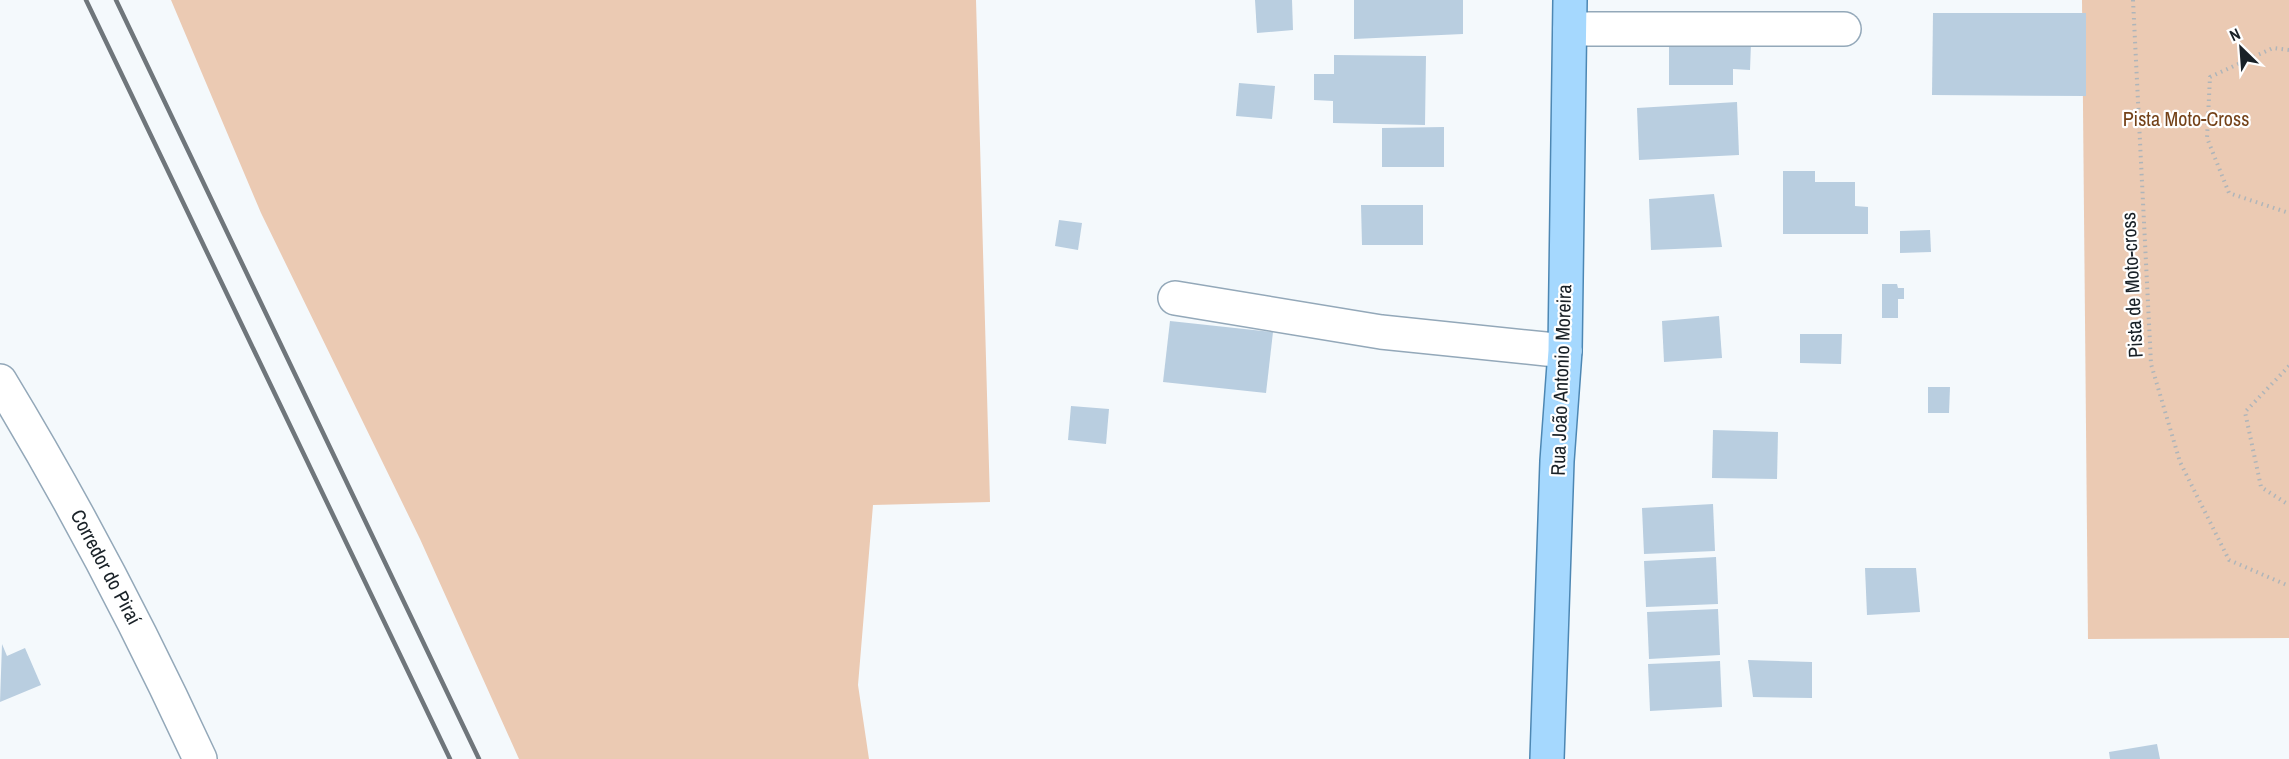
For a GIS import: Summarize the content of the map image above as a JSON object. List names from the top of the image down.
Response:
{
  "streets": {
    "main road": ["Rua João Antonio Moreira"],
    "street": ["Corredor do Piraí"],
    "path": ["Pista de Moto-cross"]
  },
  "parks": ["Pista Moto-Cross"],
  "north": "top left"
}
